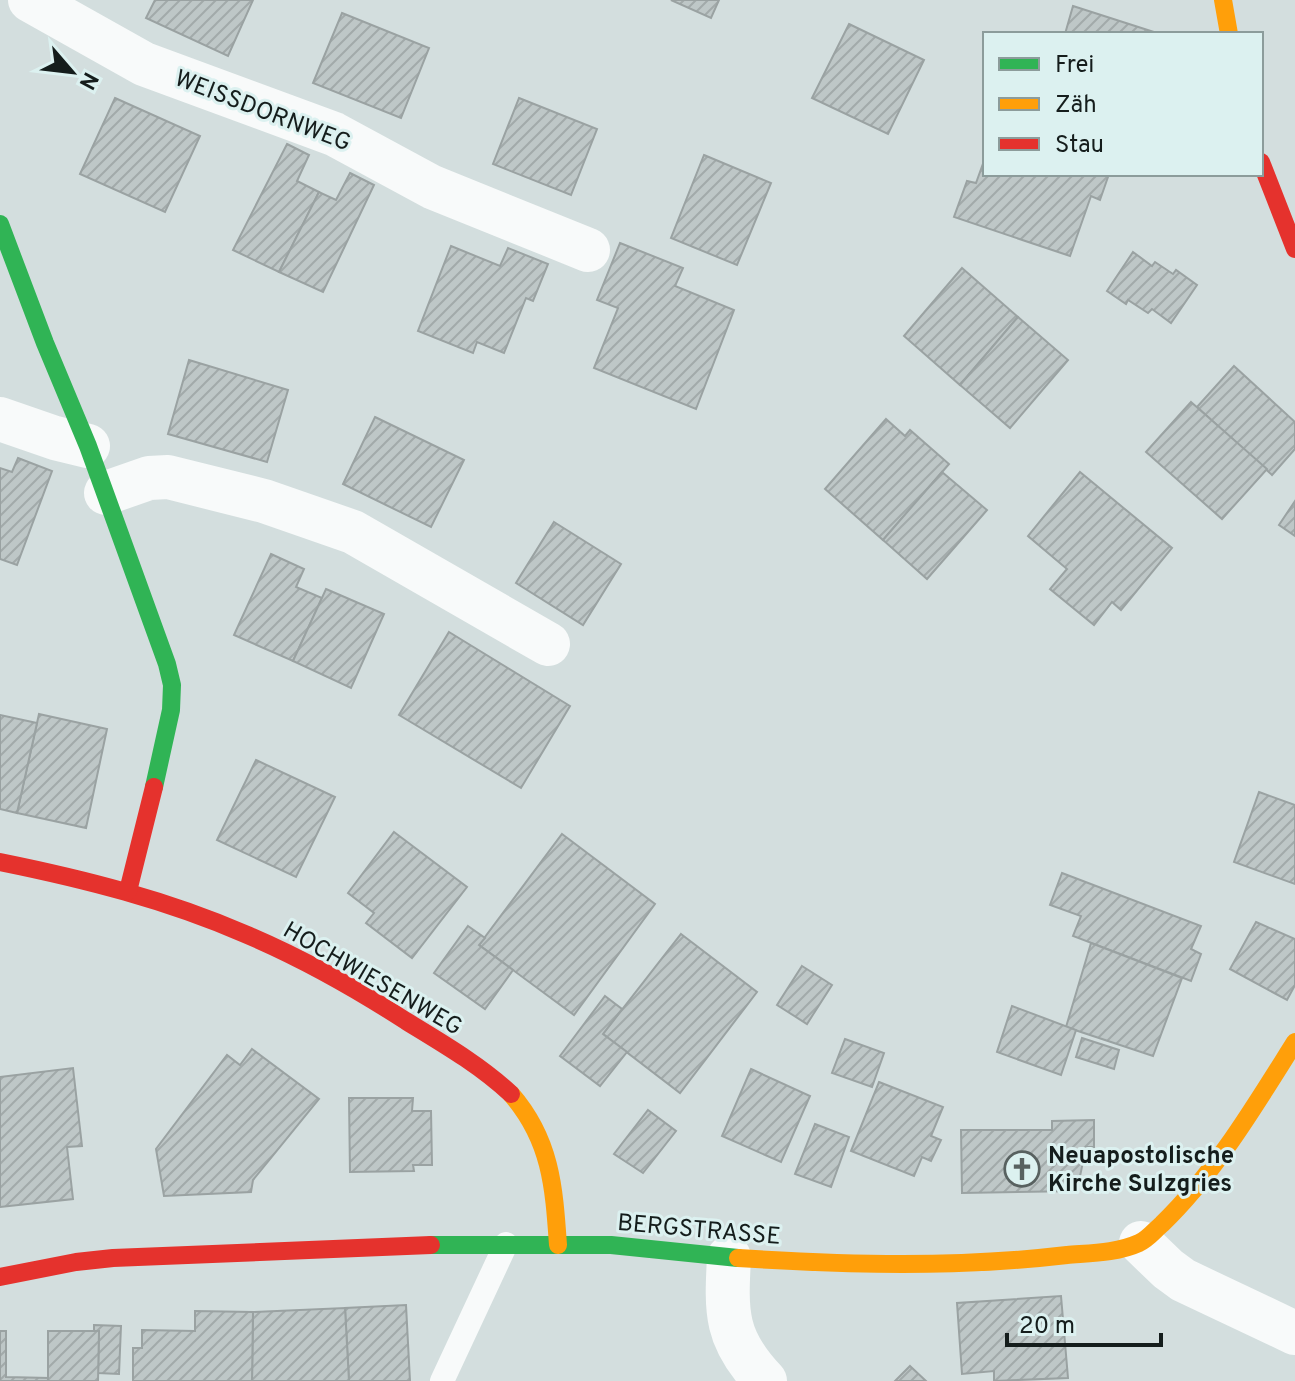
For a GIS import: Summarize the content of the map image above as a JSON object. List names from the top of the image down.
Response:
{
  "streets": {
    "street": ["WEISSDORNWEG", "HOCHWIESENWEG", "BERGSTRASSE"]
  },
  "crossings": [
    ["HOCHWIESENWEG", "BERGSTRASSE"]
  ],
  "places": {
    "church": ["Neuapostolische Kirche Sulzgries"]
  },
  "legend": ["Frei", "Zäh", "Stau"],
  "scale_bar": "20 m",
  "north": "bottom right"
}
